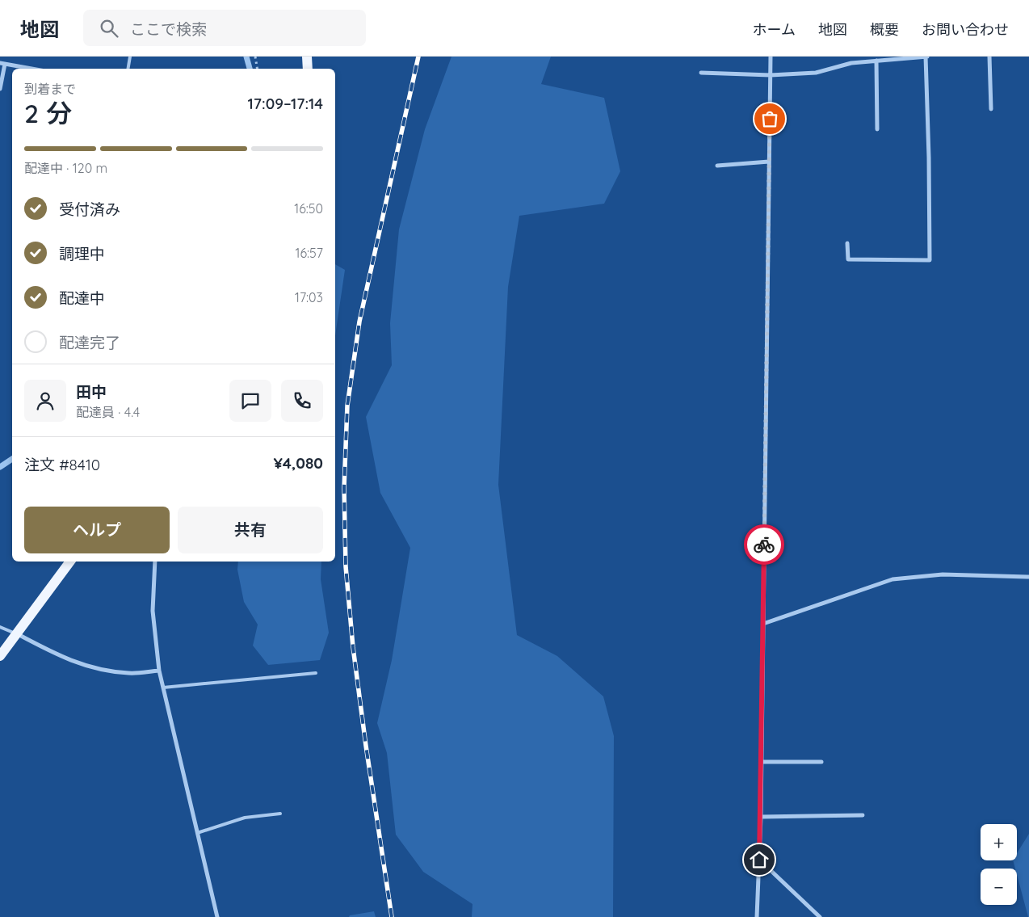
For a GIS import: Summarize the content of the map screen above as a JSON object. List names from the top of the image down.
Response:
{
  "page": {
    "header": "地図",
    "search": "ここで検索",
    "nav": [
      "ホーム",
      "地図",
      "概要",
      "お問い合わせ"
    ],
    "heading": ["2 分", "到着まで", "17:09–17:14"],
    "panel": [
      "田中",
      "配達員 · 4.4",
      "注文 #8410",
      "¥4,080"
    ],
    "bar": "配達中 · 120 m",
    "list": [
      ["受付済み", "16:50"],
      ["調理中", "16:57"],
      ["配達中", "17:03"],
      "配達完了"
    ],
    "buttons": ["ヘルプ", "共有"],
    "map_buttons": ["+", "−"]
  }
}
